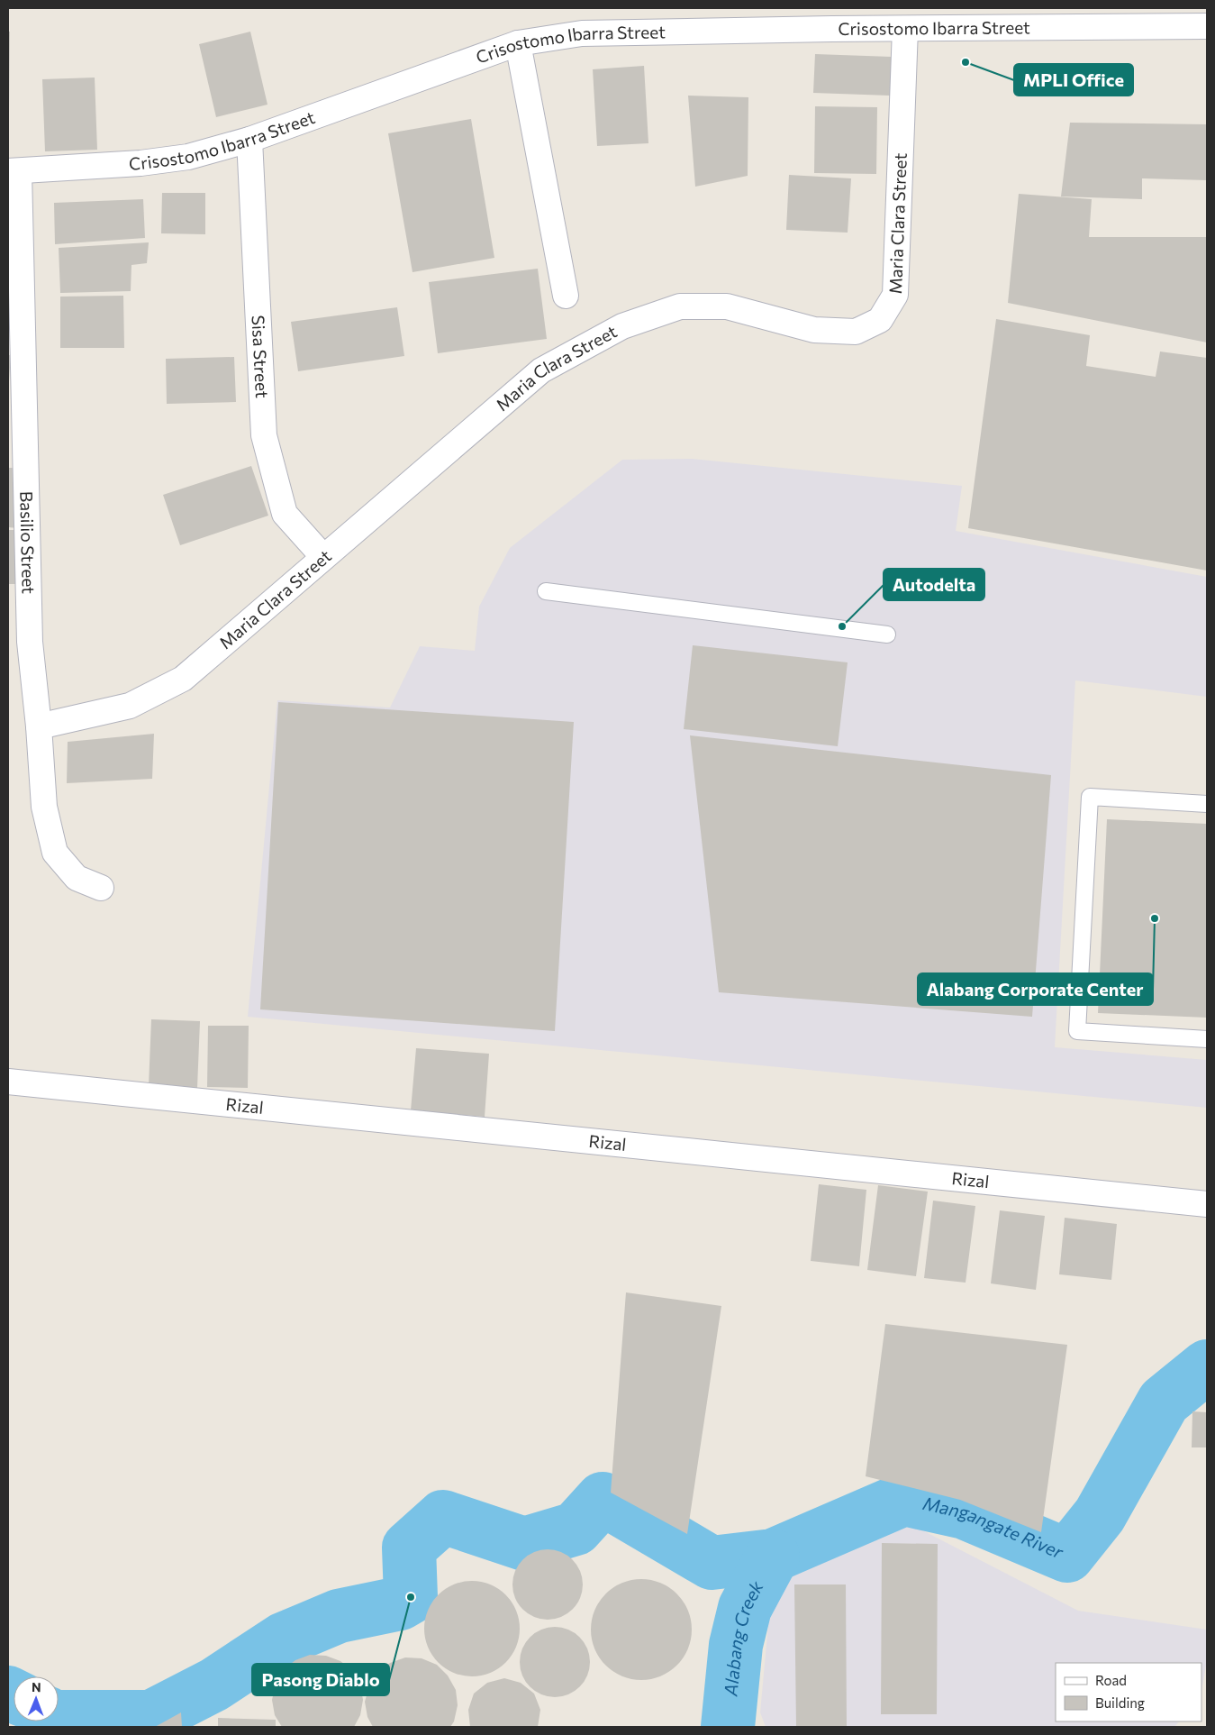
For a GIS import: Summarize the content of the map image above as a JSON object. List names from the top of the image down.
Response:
{
  "streets": {
    "street": [
      "Crisostomo Ibarra Street",
      "Maria Clara Street",
      "Sisa Street",
      "Basilio Street",
      "Rizal"
    ]
  },
  "crossings": [
    ["Crisostomo Ibarra Street", "Maria Clara Street"],
    ["Crisostomo Ibarra Street", "Sisa Street"],
    ["Crisostomo Ibarra Street", "Basilio Street"],
    ["Maria Clara Street", "Sisa Street"],
    ["Maria Clara Street", "Basilio Street"]
  ],
  "water": ["Mangangate River", "Alabang Creek"],
  "places": [
    "MPLI Office",
    "Autodelta",
    "Alabang Corporate Center",
    "Pasong Diablo"
  ],
  "legend": ["Road", "Building"],
  "north": "top"
}
